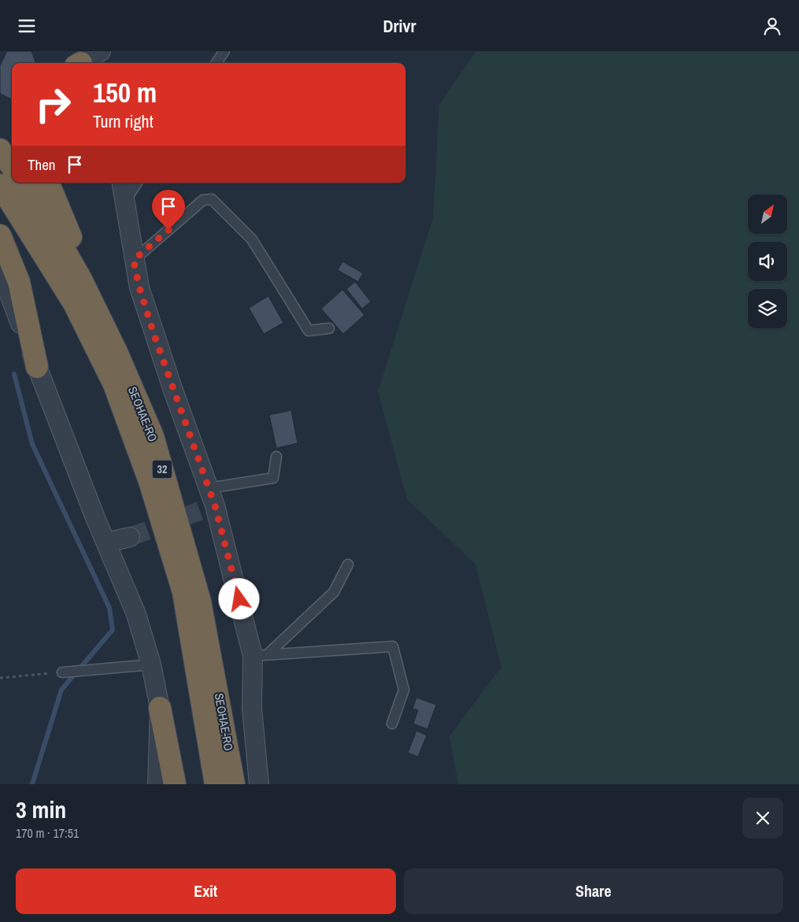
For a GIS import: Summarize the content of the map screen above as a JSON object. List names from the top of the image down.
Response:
{
  "streets": {
    "highway": ["SEOHAE-RO", "32"]
  },
  "north": "top right",
  "page": {
    "header": "Drivr",
    "turn": ["150 m", "Turn right"],
    "then": "Then",
    "heading": ["3 min", "170 m · 17:51"],
    "buttons": ["Exit", "Share"]
  }
}
